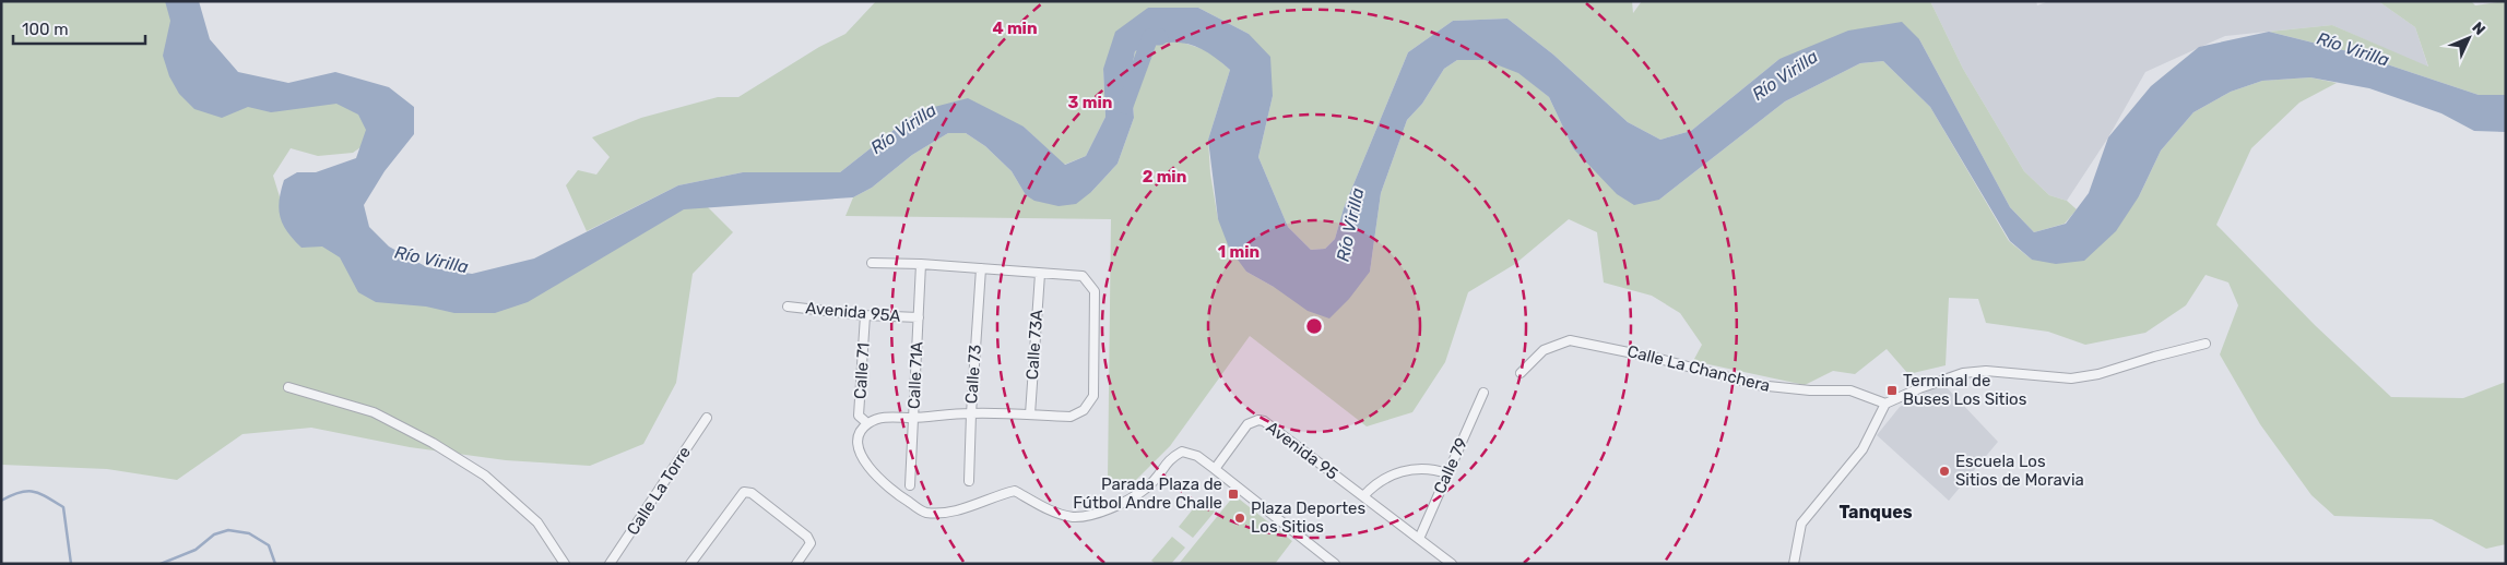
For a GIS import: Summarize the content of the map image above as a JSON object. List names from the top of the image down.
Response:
{
  "streets": {
    "street": [
      "Avenida 95A",
      "Calle 73A",
      "Calle La Chanchera",
      "Calle 71",
      "Calle 73",
      "Calle 71A",
      "Avenida 95",
      "Calle 79",
      "Calle La Torre"
    ]
  },
  "crossings": [
    ["Avenida 95A", "Calle 71"],
    ["Avenida 95A", "Calle 71A"],
    ["Avenida 95", "Calle 79"]
  ],
  "districts": ["Tanques"],
  "water": ["Río Virilla"],
  "places": {
    "transit": ["Terminal de Buses Los Sitios", "Parada Plaza de Fútbol Andre Challe"],
    "other": ["Escuela Los Sitios de Moravia", "Plaza Deportes Los Sitios"]
  },
  "scale_bar": "100 m",
  "north": "top right",
  "rings": [
    "4 min",
    "3 min",
    "2 min",
    "1 min"
  ]
}
